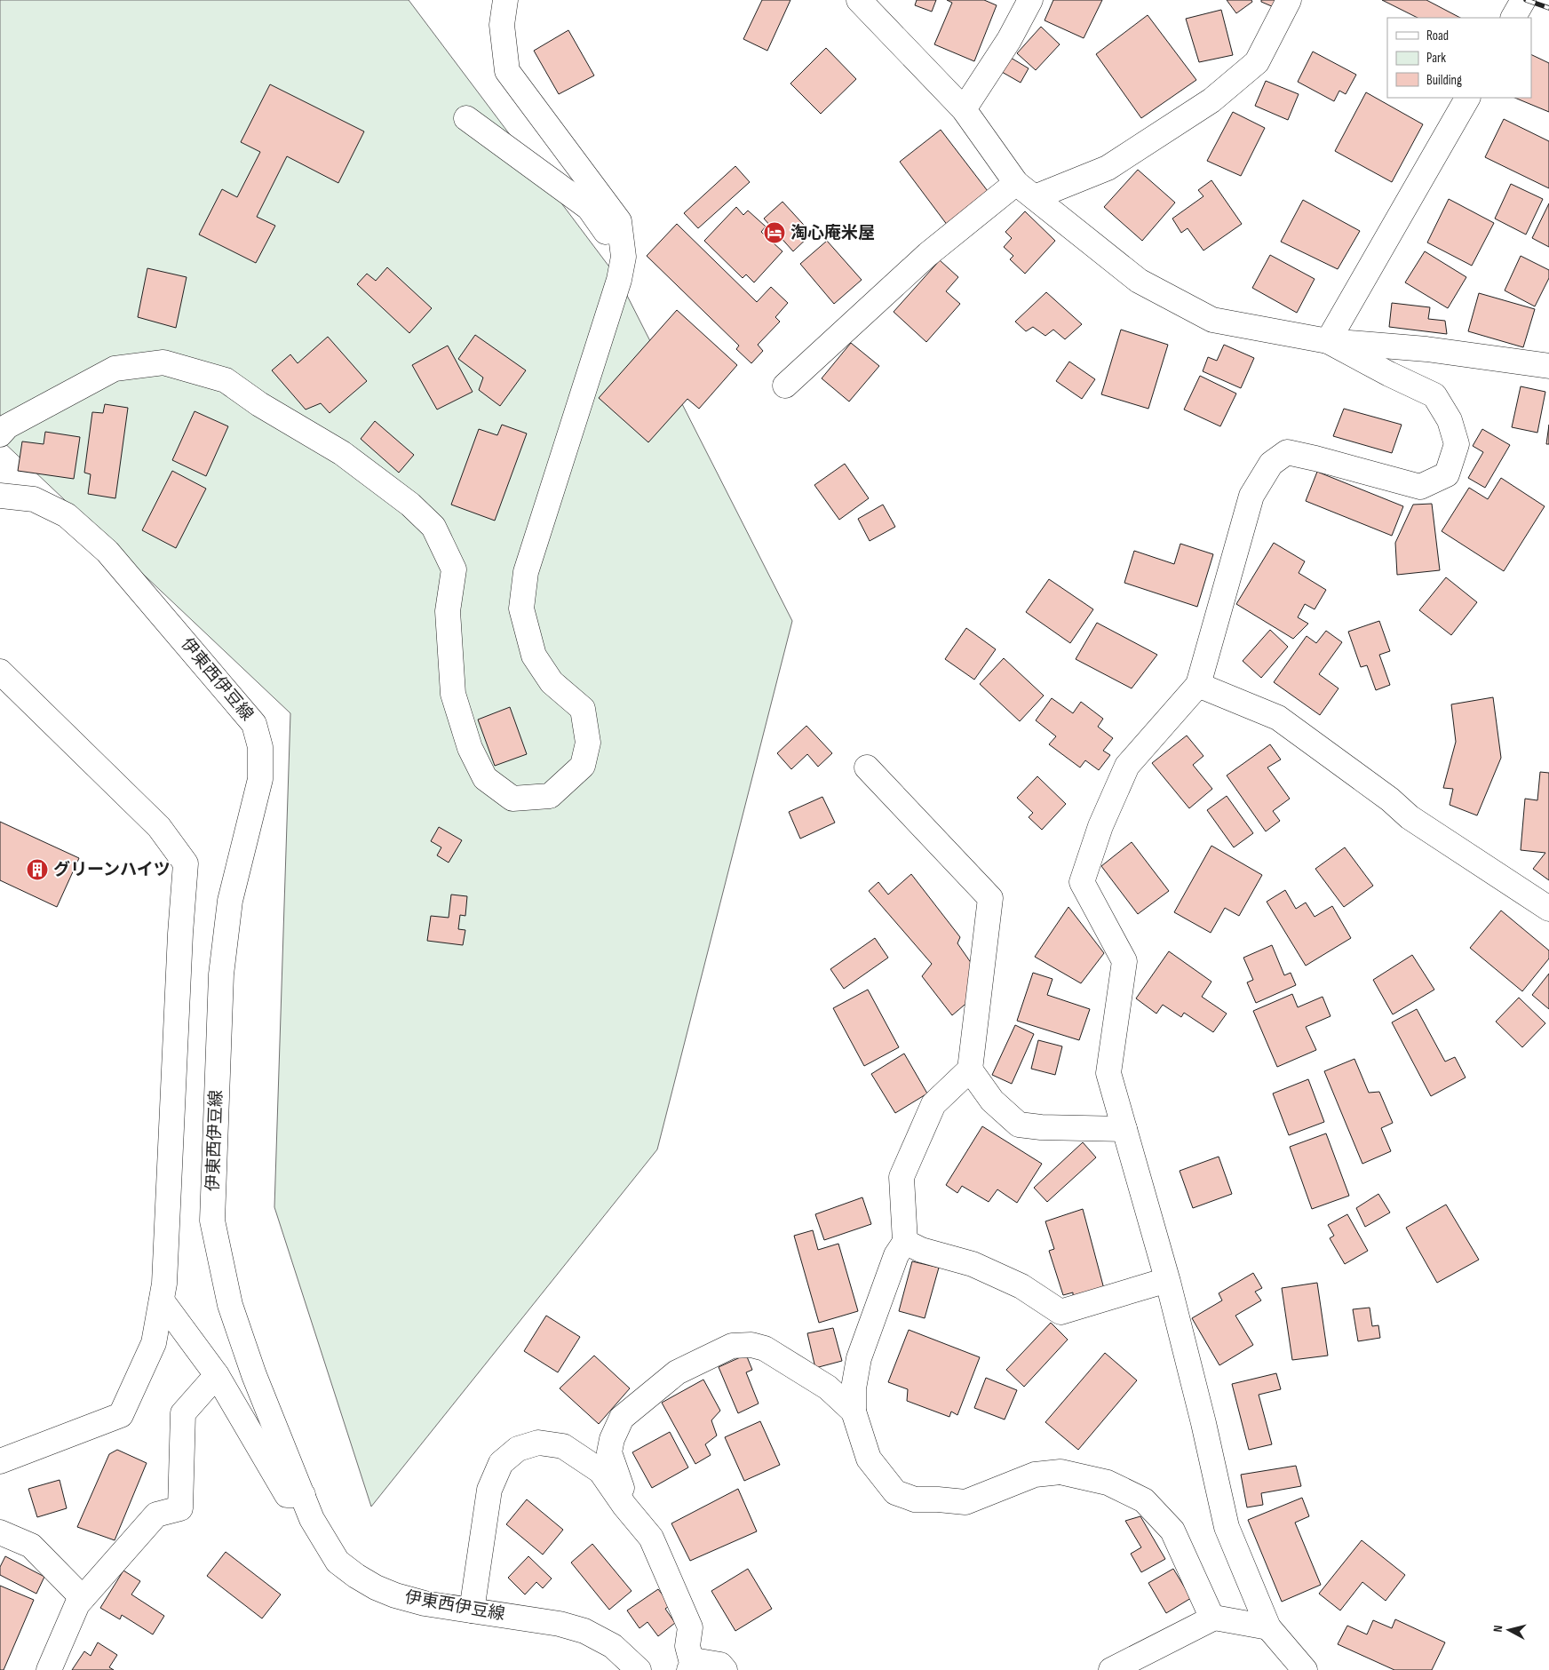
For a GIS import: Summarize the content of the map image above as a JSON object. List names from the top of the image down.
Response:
{
  "streets": {
    "street": ["伊東西伊豆線"]
  },
  "places": {
    "hotel": ["淘心庵米屋"],
    "building": ["グリーンハイツ"]
  },
  "legend": ["Road", "Park", "Building"],
  "north": "left"
}
